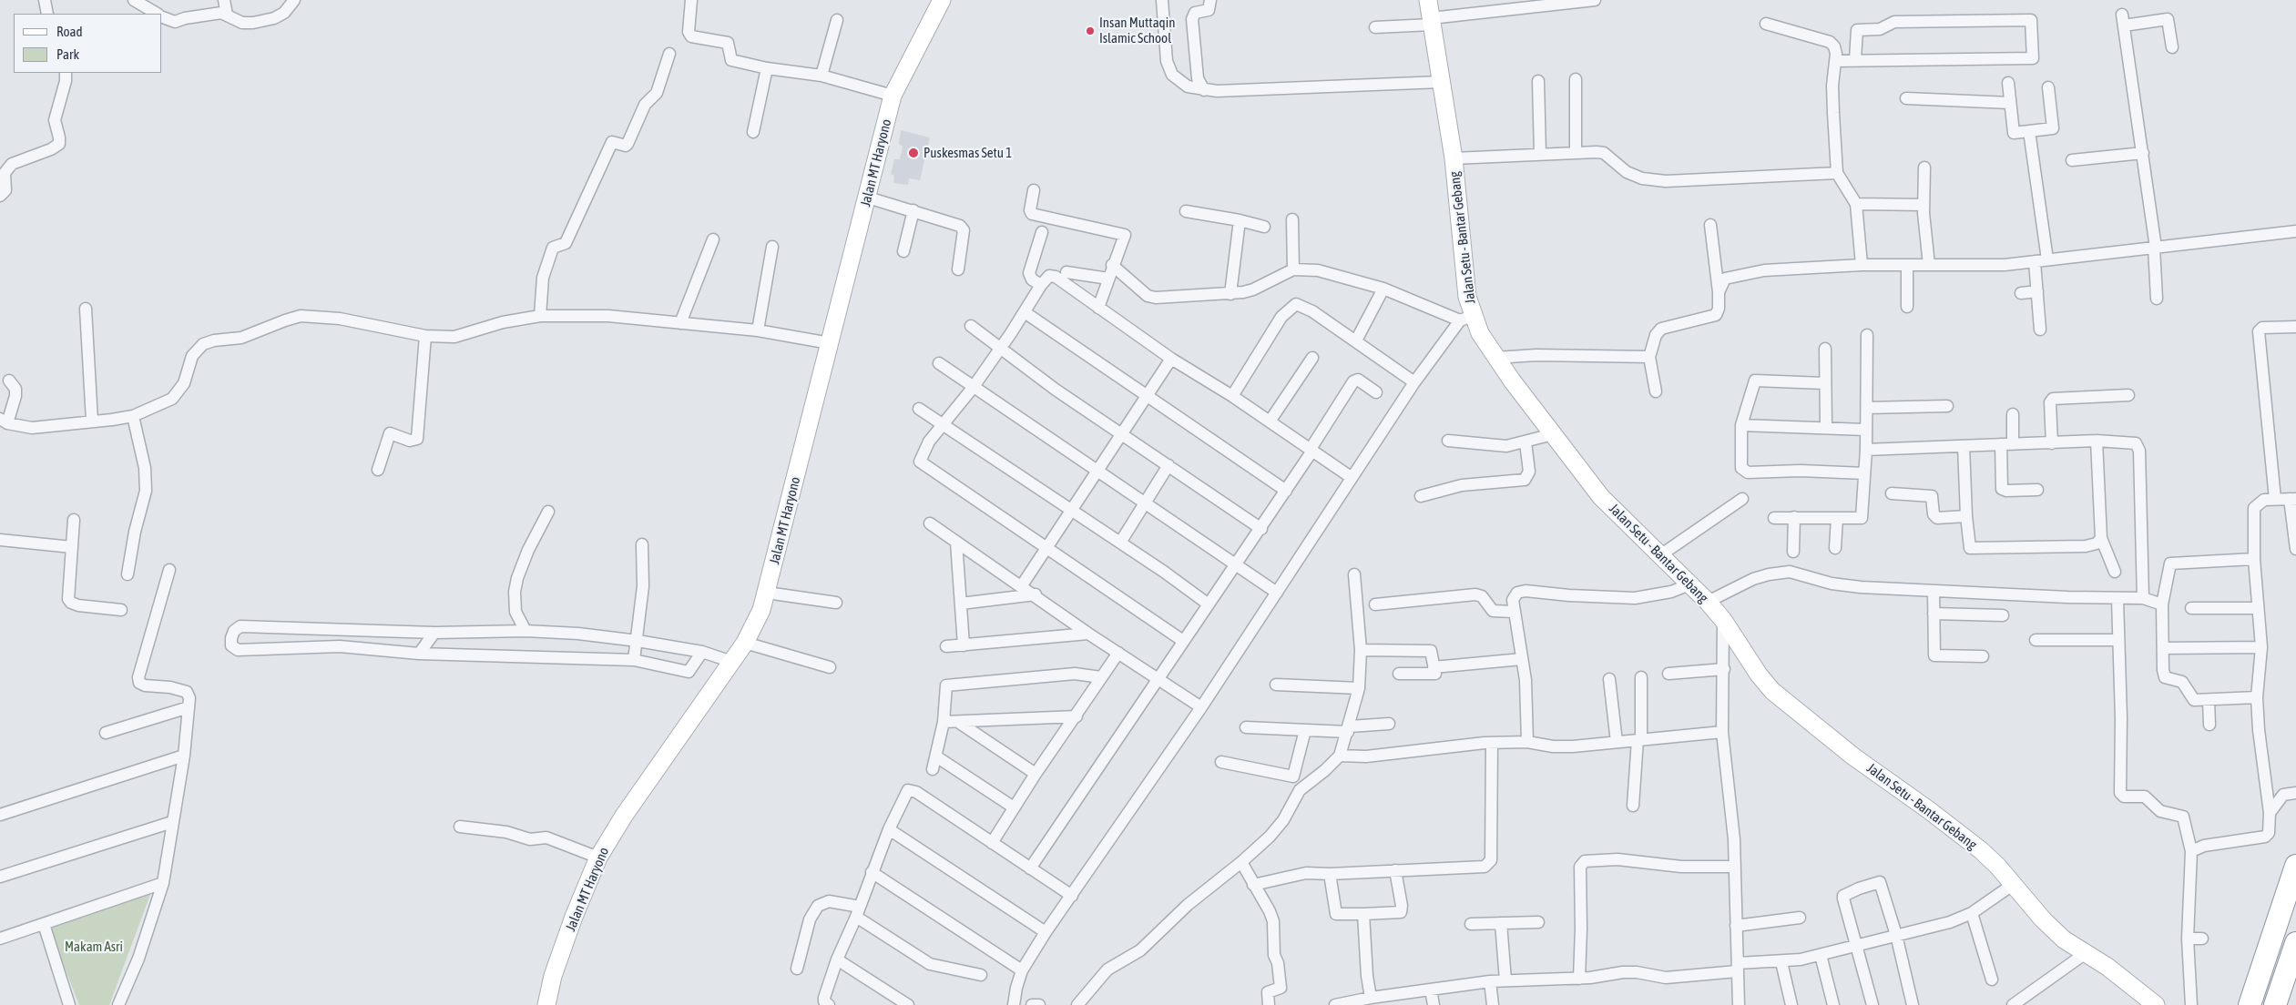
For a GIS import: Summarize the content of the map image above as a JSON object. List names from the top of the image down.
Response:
{
  "streets": {
    "main road": ["Jalan MT Haryono", "Jalan Setu - Bantar Gebang"]
  },
  "parks": ["Makam Asri"],
  "places": ["Insan Muttaqin Islamic School", "Puskesmas Setu 1"],
  "legend": ["Road", "Park"]
}
